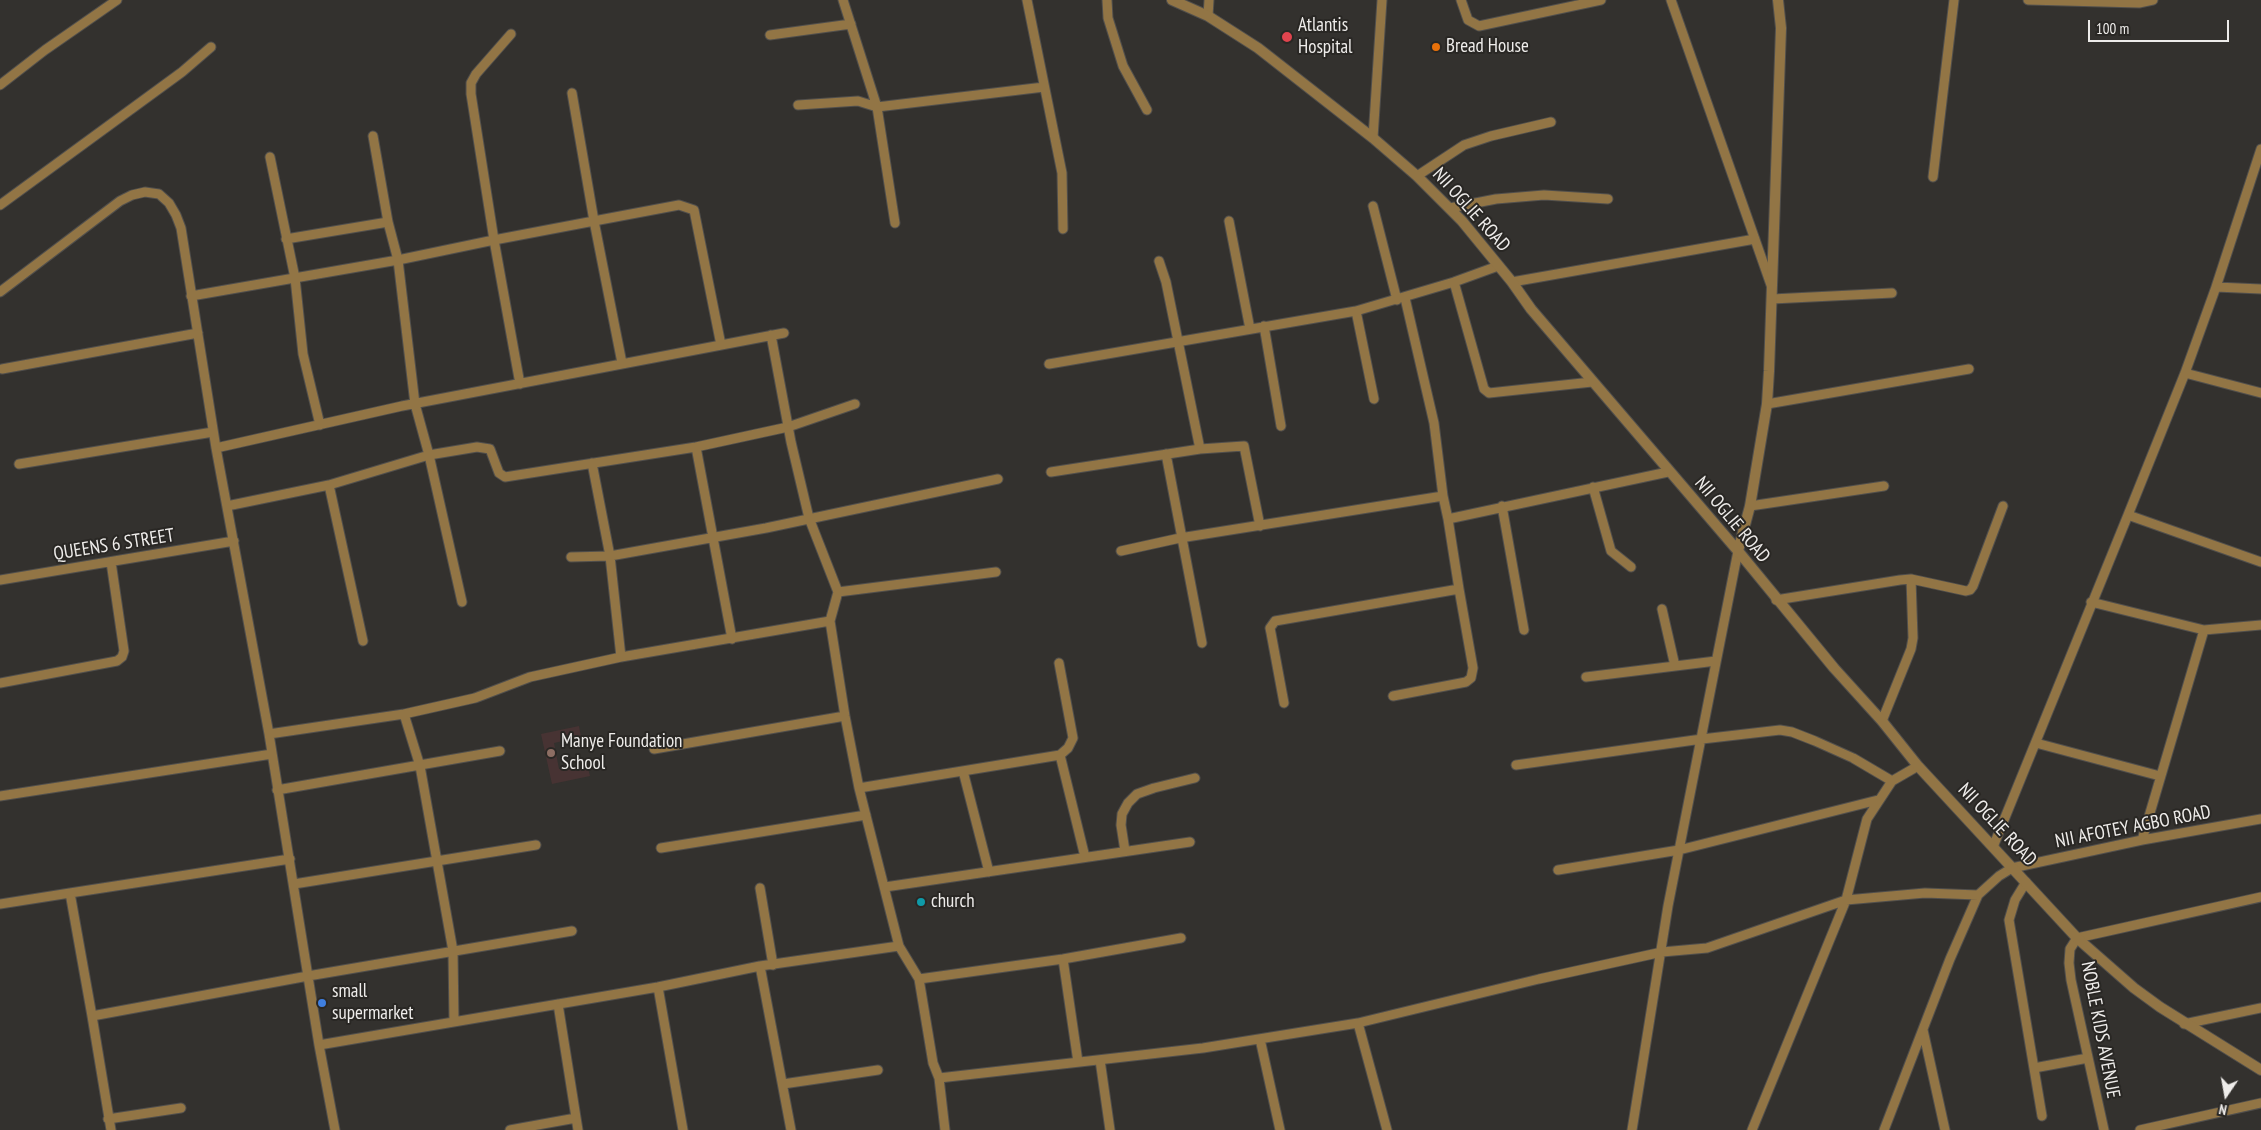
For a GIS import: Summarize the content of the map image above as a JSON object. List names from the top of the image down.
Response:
{
  "streets": {
    "street": [
      "NII OGLIE ROAD",
      "QUEENS 6 STREET",
      "NII AFOTEY AGBO ROAD",
      "NOBLE KIDS AVENUE"
    ]
  },
  "crossings": [
    ["NII OGLIE ROAD", "NII AFOTEY AGBO ROAD"],
    ["NII OGLIE ROAD", "NOBLE KIDS AVENUE"]
  ],
  "places": [
    "Atlantis Hospital",
    "Bread House",
    "Manye Foundation School",
    "church",
    "small supermarket"
  ],
  "scale_bar": "100 m",
  "north": "bottom"
}
